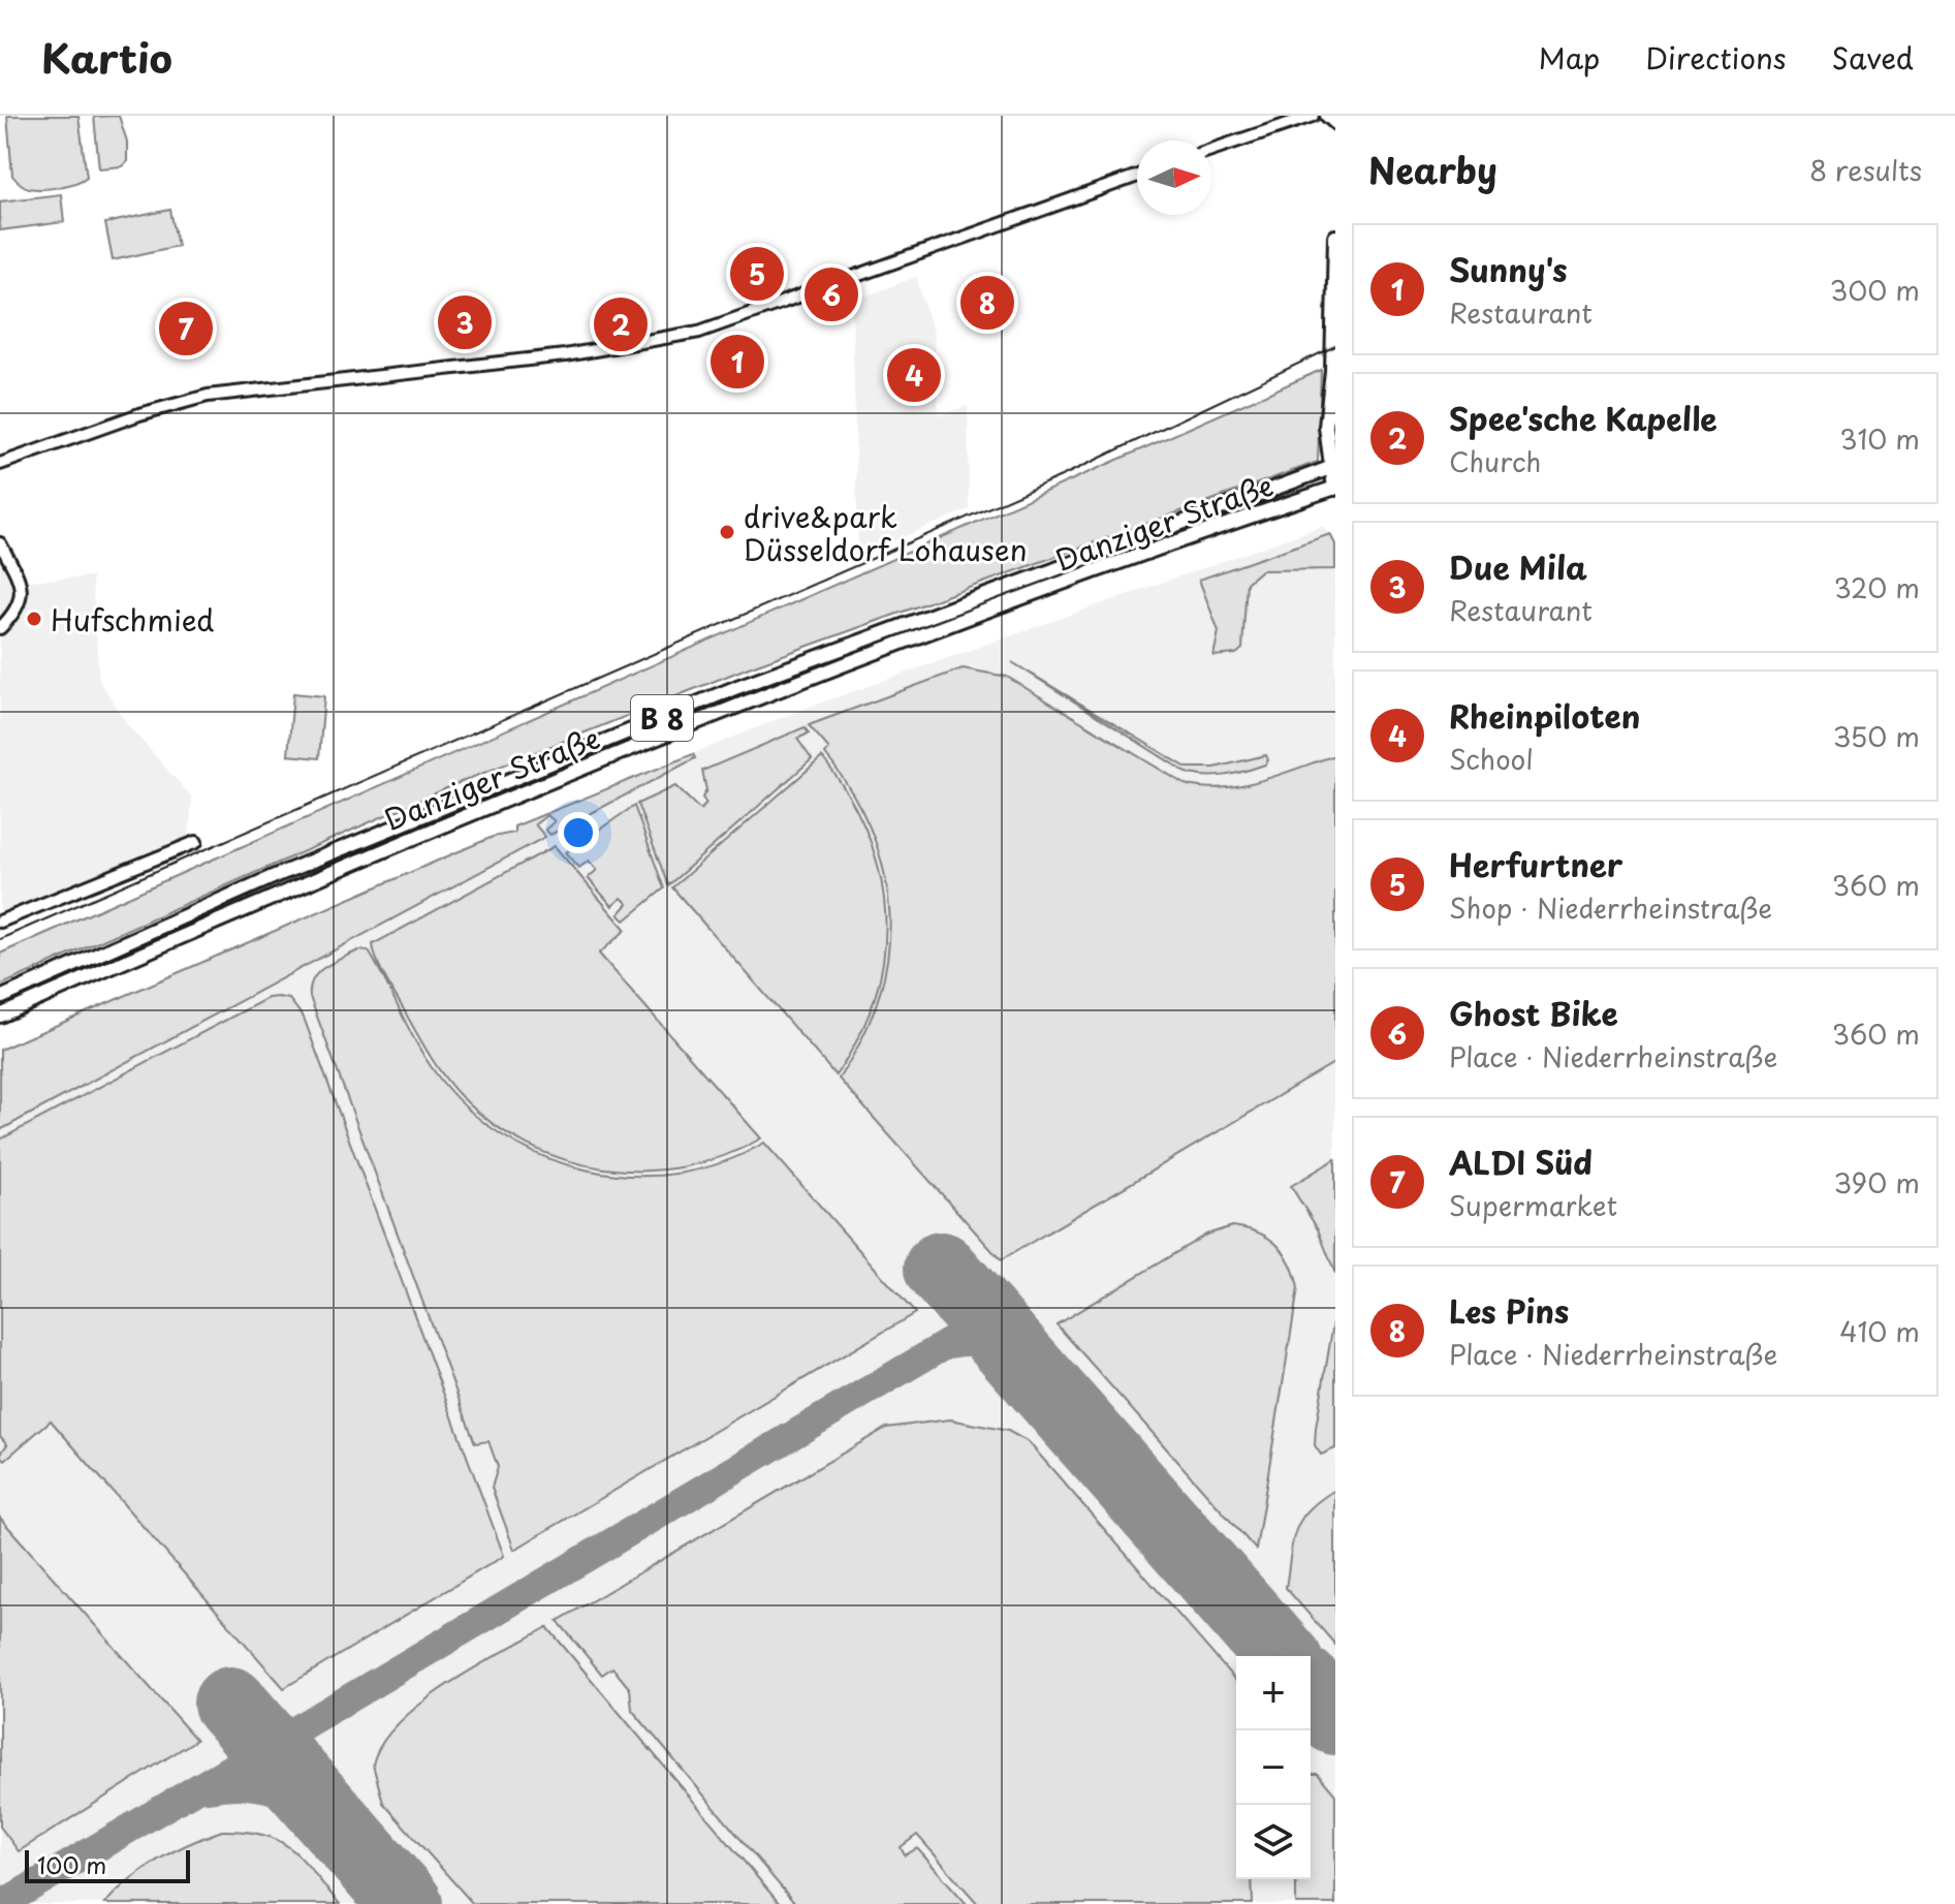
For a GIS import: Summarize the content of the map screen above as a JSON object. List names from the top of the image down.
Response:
{
  "streets": {
    "main road": ["Danziger Straße", "B 8"]
  },
  "places": ["drive&park Düsseldorf Lohausen", "Hufschmied"],
  "scale_bar": "100 m",
  "north": "right",
  "page": {
    "header": "Kartio",
    "nav": ["Map", "Directions", "Saved"],
    "heading": ["Nearby", "8 results"],
    "list": [
      {
        "mark": "1",
        "name": "Sunny's",
        "note": "Restaurant",
        "value": "300 m"
      },
      {
        "mark": "2",
        "name": "Spee'sche Kapelle",
        "note": "Church",
        "value": "310 m"
      },
      {
        "mark": "3",
        "name": "Due Mila",
        "note": "Restaurant",
        "value": "320 m"
      },
      {
        "mark": "4",
        "name": "Rheinpiloten",
        "note": "School",
        "value": "350 m"
      },
      {
        "mark": "5",
        "name": "Herfurtner",
        "note": "Shop · Niederrheinstraße",
        "value": "360 m"
      },
      {
        "mark": "6",
        "name": "Ghost Bike",
        "note": "Place · Niederrheinstraße",
        "value": "360 m"
      },
      {
        "mark": "7",
        "name": "ALDI Süd",
        "note": "Supermarket",
        "value": "390 m"
      },
      {
        "mark": "8",
        "name": "Les Pins",
        "note": "Place · Niederrheinstraße",
        "value": "410 m"
      }
    ],
    "pins": [
      "5",
      "6",
      "8",
      "3",
      "2",
      "7",
      "1",
      "4"
    ],
    "map_buttons": ["+", "−"],
    "scale": "100 m"
  }
}
